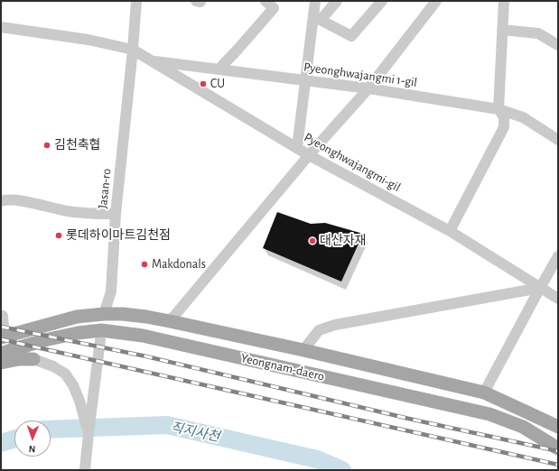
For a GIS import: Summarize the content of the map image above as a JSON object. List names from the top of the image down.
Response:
{
  "streets": {
    "main road": ["Yeongnam-daero"],
    "street": ["Pyeonghwajangmi 1-gil", "Pyeonghwajangmi-gil", "Jasan-ro"]
  },
  "crossings": [
    ["Pyeonghwajangmi 1-gil", "Pyeonghwajangmi-gil"],
    ["Pyeonghwajangmi-gil", "Jasan-ro"],
    ["Jasan-ro", "Yeongnam-daero"]
  ],
  "water": ["직지사천"],
  "places": [
    "CU",
    "김천축협",
    "롯데하이마트김천점",
    "대산자재",
    "Makdonals"
  ],
  "north": "bottom"
}
